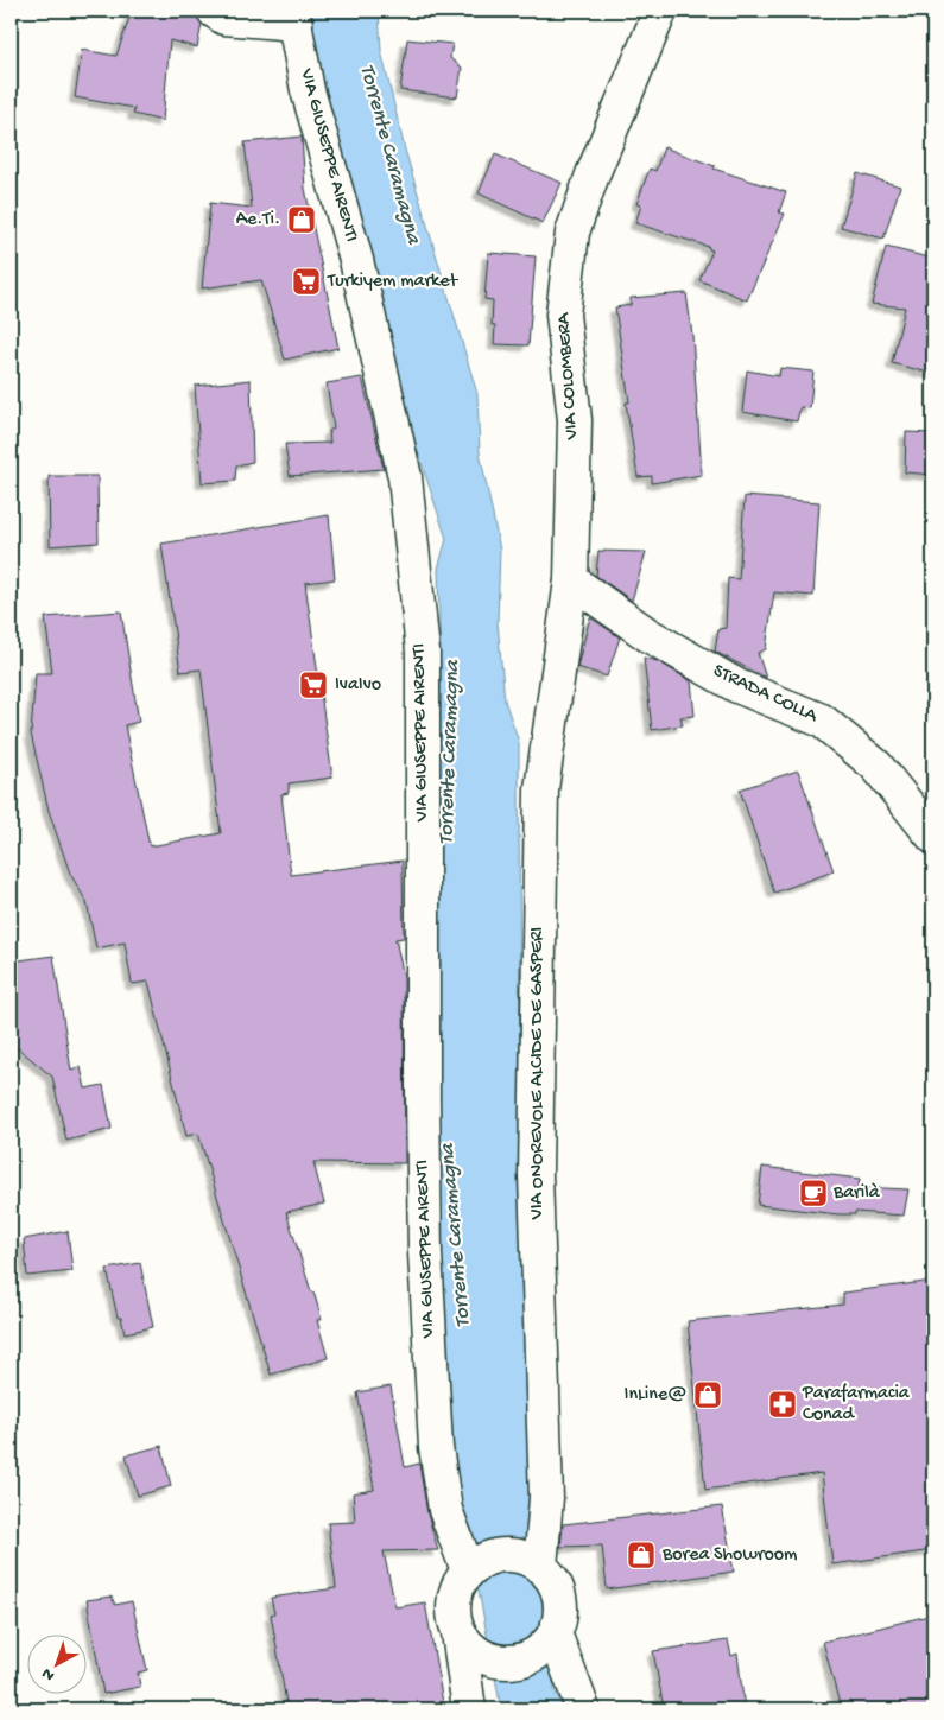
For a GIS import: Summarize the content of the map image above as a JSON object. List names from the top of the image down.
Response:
{
  "streets": {
    "main road": [
      "VIA GIUSEPPE AIRENTI",
      "VIA COLOMBERA",
      "STRADA COLLA",
      "VIA ONOREVOLE ALCIDE DE GASPERI"
    ]
  },
  "crossings": [
    ["VIA GIUSEPPE AIRENTI", "VIA ONOREVOLE ALCIDE DE GASPERI"],
    ["VIA COLOMBERA", "STRADA COLLA"],
    ["VIA COLOMBERA", "VIA ONOREVOLE ALCIDE DE GASPERI"],
    ["STRADA COLLA", "VIA ONOREVOLE ALCIDE DE GASPERI"]
  ],
  "water": ["Torrente Caramagna"],
  "places": {
    "shop": ["Ae.Ti.", "InLine@", "Borea Showroom"],
    "supermarket": ["Turkiyem market", "IvaIvo"],
    "cafe": ["Barilà"],
    "pharmacy": ["Parafarmacia Conad"]
  },
  "north": "bottom left"
}
